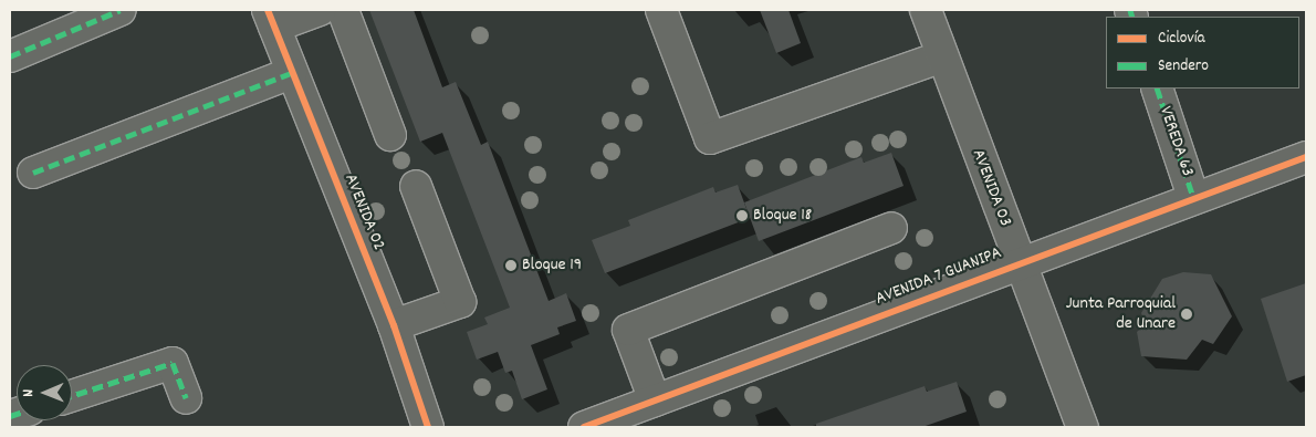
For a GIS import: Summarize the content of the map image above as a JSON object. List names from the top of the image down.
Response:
{
  "streets": {
    "street": [
      "VEREDA 63",
      "AVENIDA 03",
      "AVENIDA 02",
      "AVENIDA 7 GUANIPA"
    ]
  },
  "crossings": [
    ["VEREDA 63", "AVENIDA 7 GUANIPA"],
    ["AVENIDA 03", "AVENIDA 7 GUANIPA"]
  ],
  "places": ["Bloque 18", "Bloque 19", "Junta Parroquial de Unare"],
  "legend": ["Ciclovía", "Sendero"],
  "north": "left"
}
